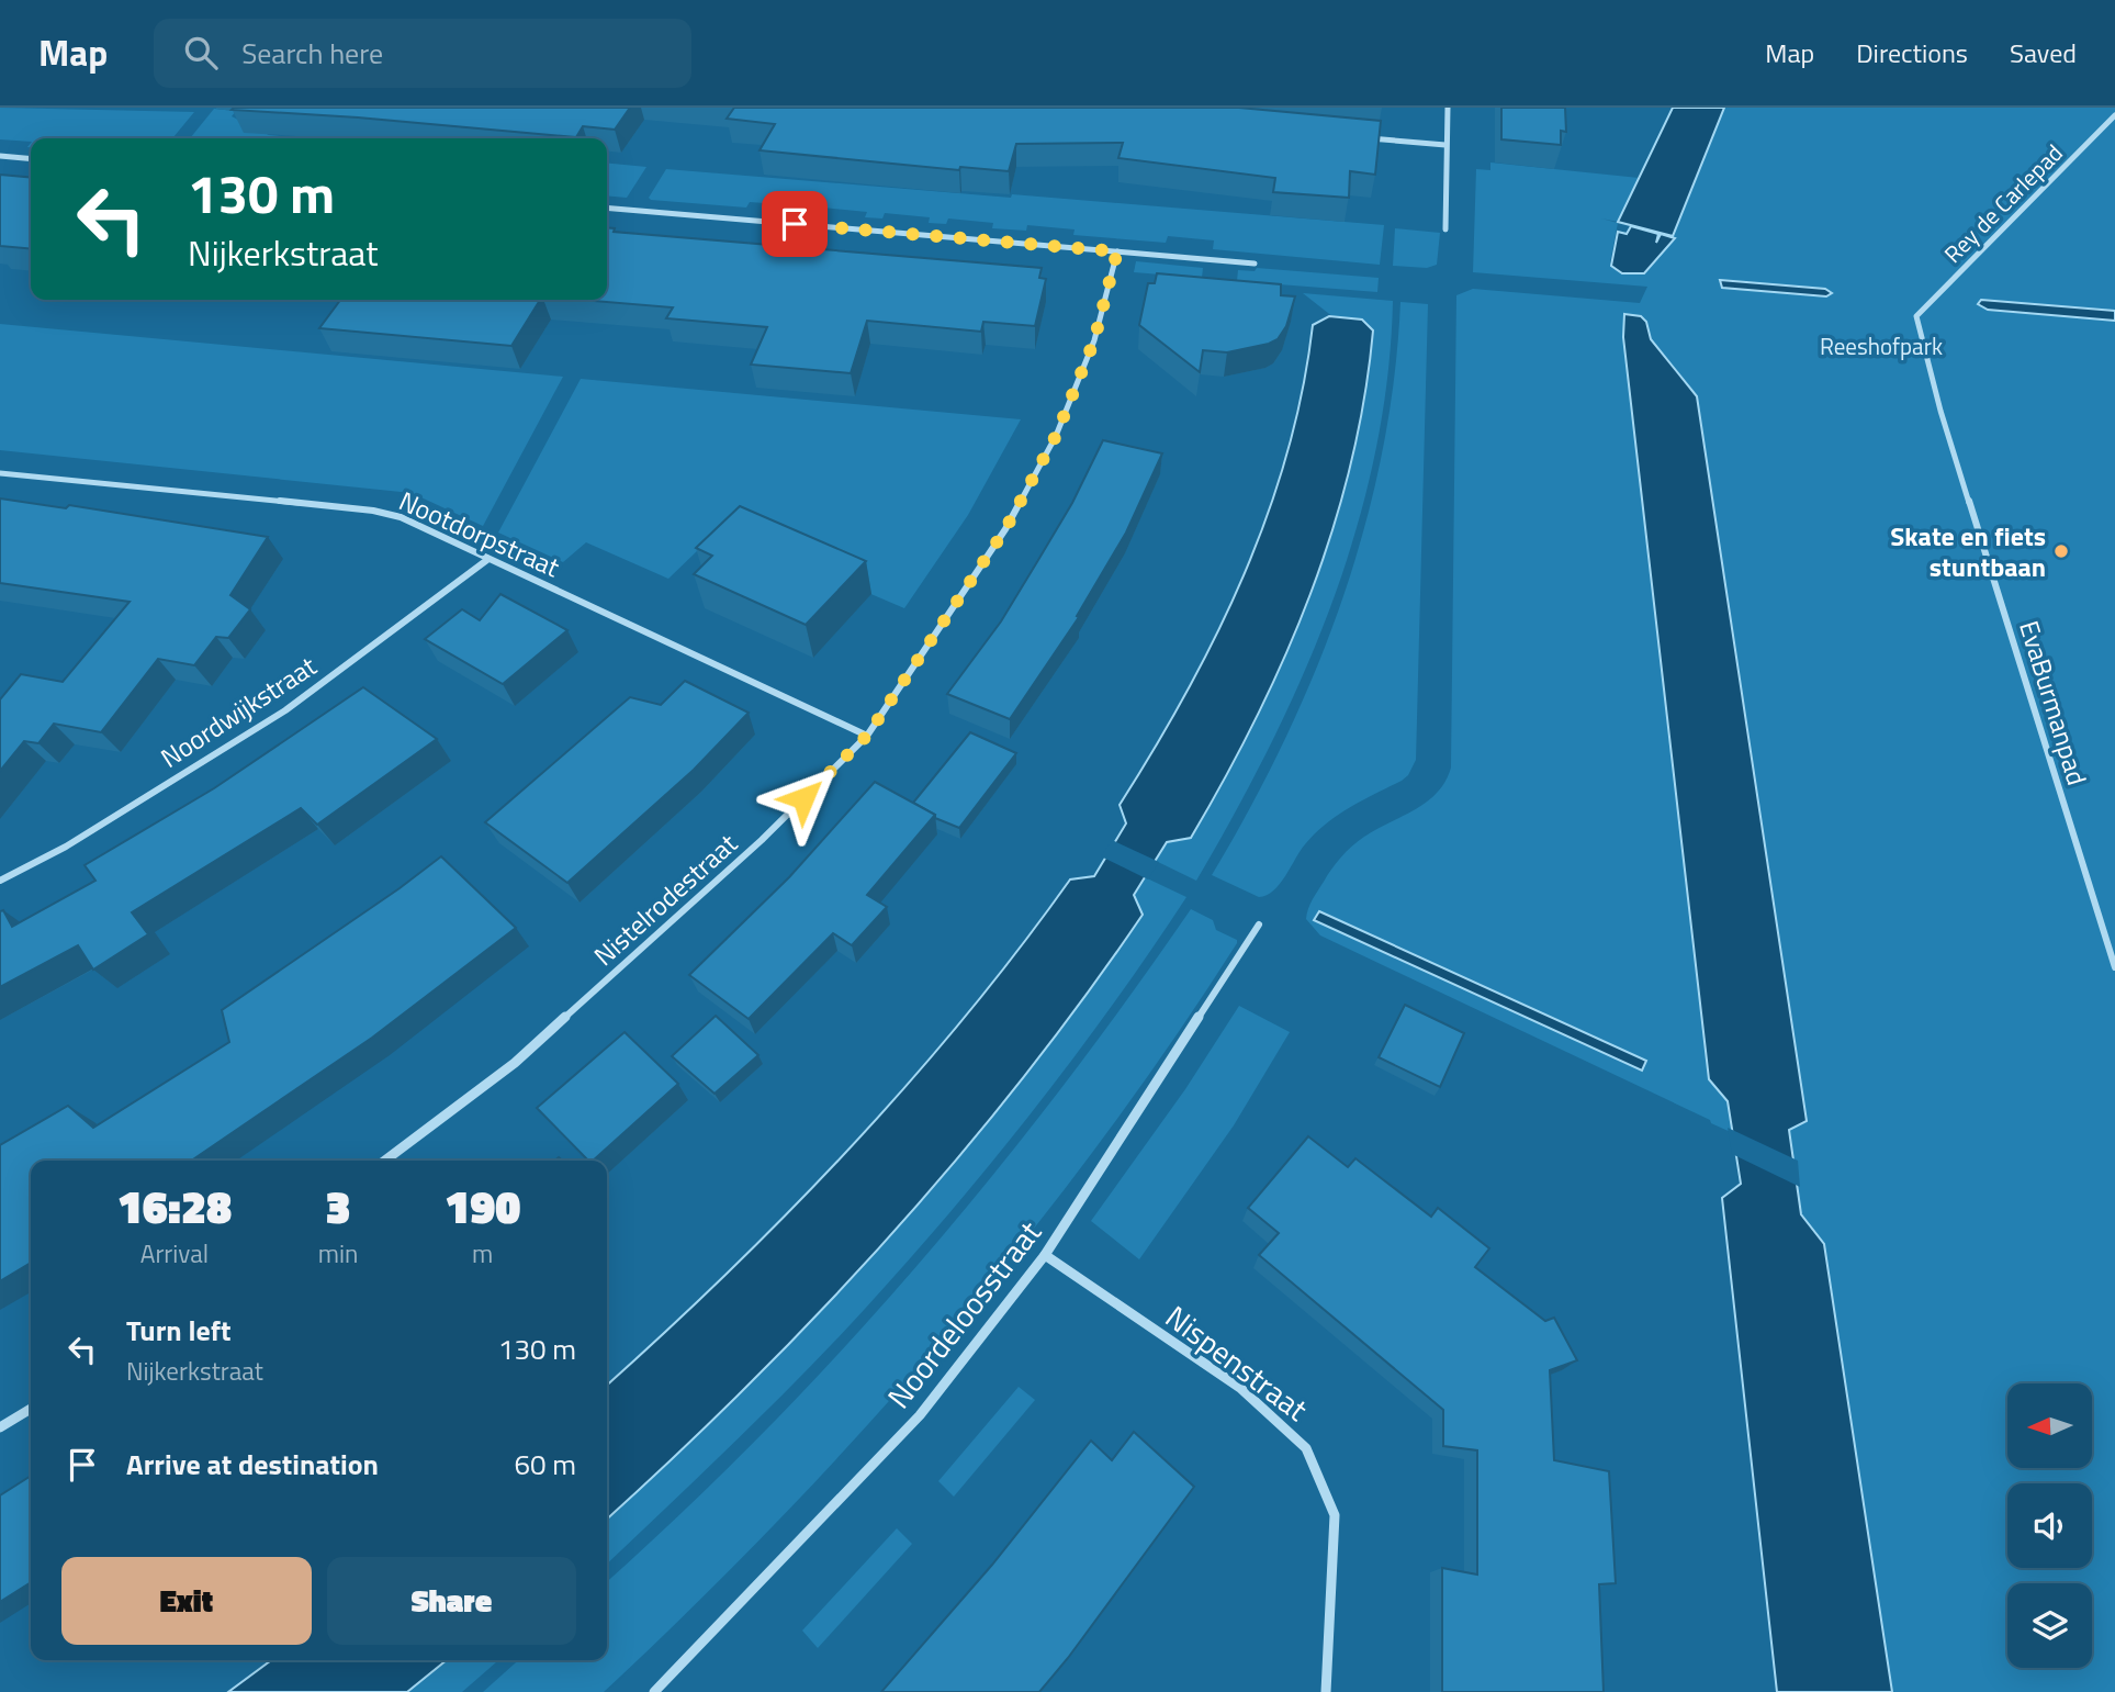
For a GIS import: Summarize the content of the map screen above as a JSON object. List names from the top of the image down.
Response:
{
  "streets": {
    "street": [
      "Rey de Carlepad",
      "Nootdorpstraat",
      "EvaBurmanpad",
      "Noordwijkstraat",
      "Nistelrodestraat",
      "Noordeloosstraat",
      "Nispenstraat"
    ]
  },
  "crossings": [
    ["Rey de Carlepad", "EvaBurmanpad"],
    ["Nootdorpstraat", "Noordwijkstraat"],
    ["Nootdorpstraat", "Nistelrodestraat"],
    ["Noordeloosstraat", "Nispenstraat"]
  ],
  "parks": ["Reeshofpark"],
  "places": ["Skate en fiets stuntbaan"],
  "north": "left",
  "page": {
    "header": "Map",
    "search": "Search here",
    "nav": ["Map", "Directions", "Saved"],
    "turn": ["130 m", "Nijkerkstraat"],
    "eta": [
      "16:28",
      "Arrival",
      "3",
      "min",
      "190",
      "m"
    ],
    "list": [
      {
        "name": "Turn left",
        "note": "Nijkerkstraat",
        "value": "130 m"
      },
      {
        "name": "Arrive at destination",
        "value": "60 m"
      }
    ],
    "buttons": ["Exit", "Share"]
  }
}
